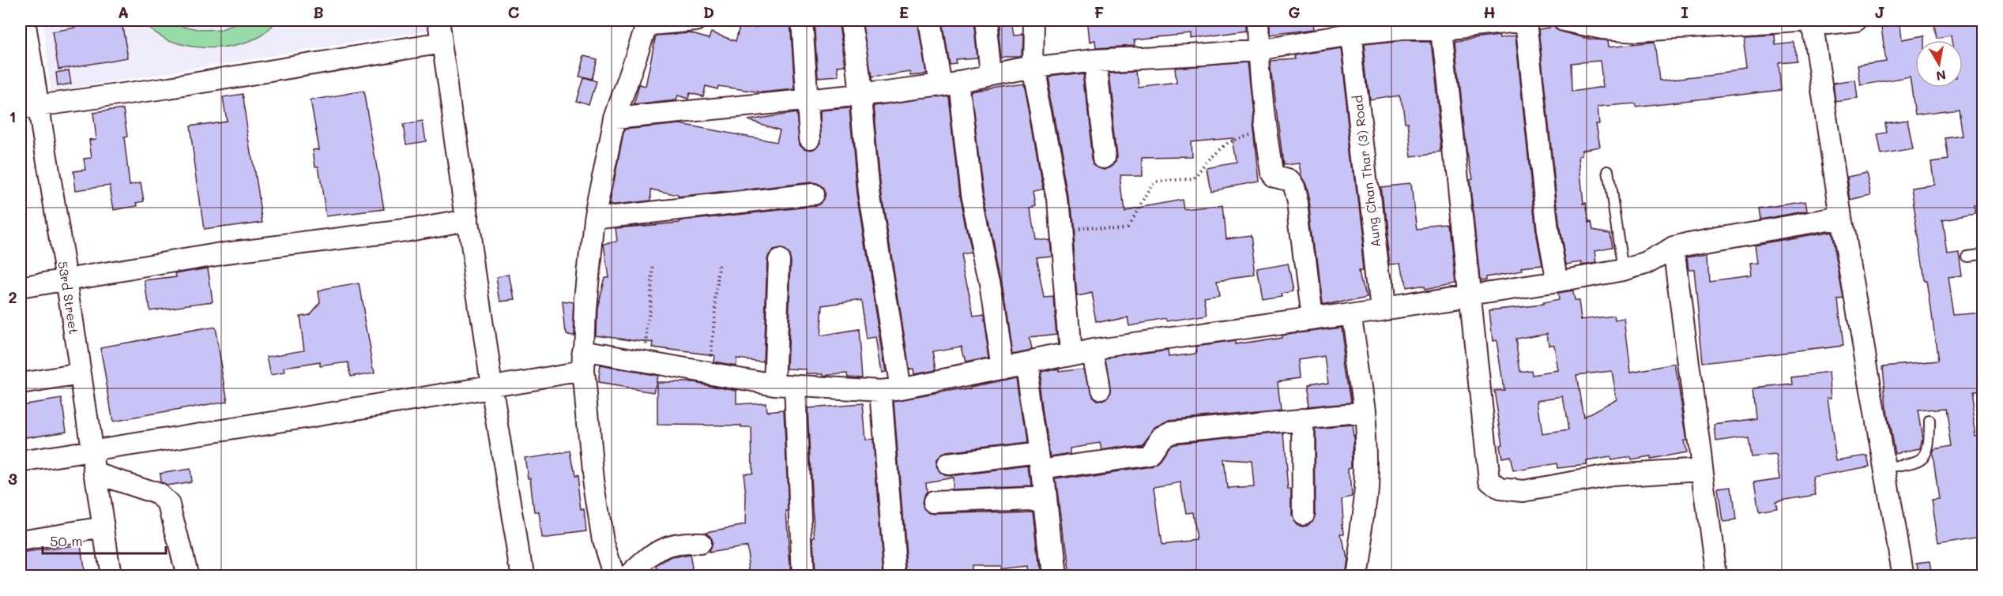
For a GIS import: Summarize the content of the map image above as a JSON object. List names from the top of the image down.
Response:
{
  "streets": {
    "street": ["Aung Chan Thar (3) Road", "53rd Street"]
  },
  "scale_bar": "50 m",
  "north": "bottom",
  "grid": {
    "columns": [
      "A",
      "B",
      "C",
      "D",
      "E",
      "F",
      "G",
      "H",
      "I",
      "J"
    ],
    "rows": ["1", "2", "3"]
  }
}
